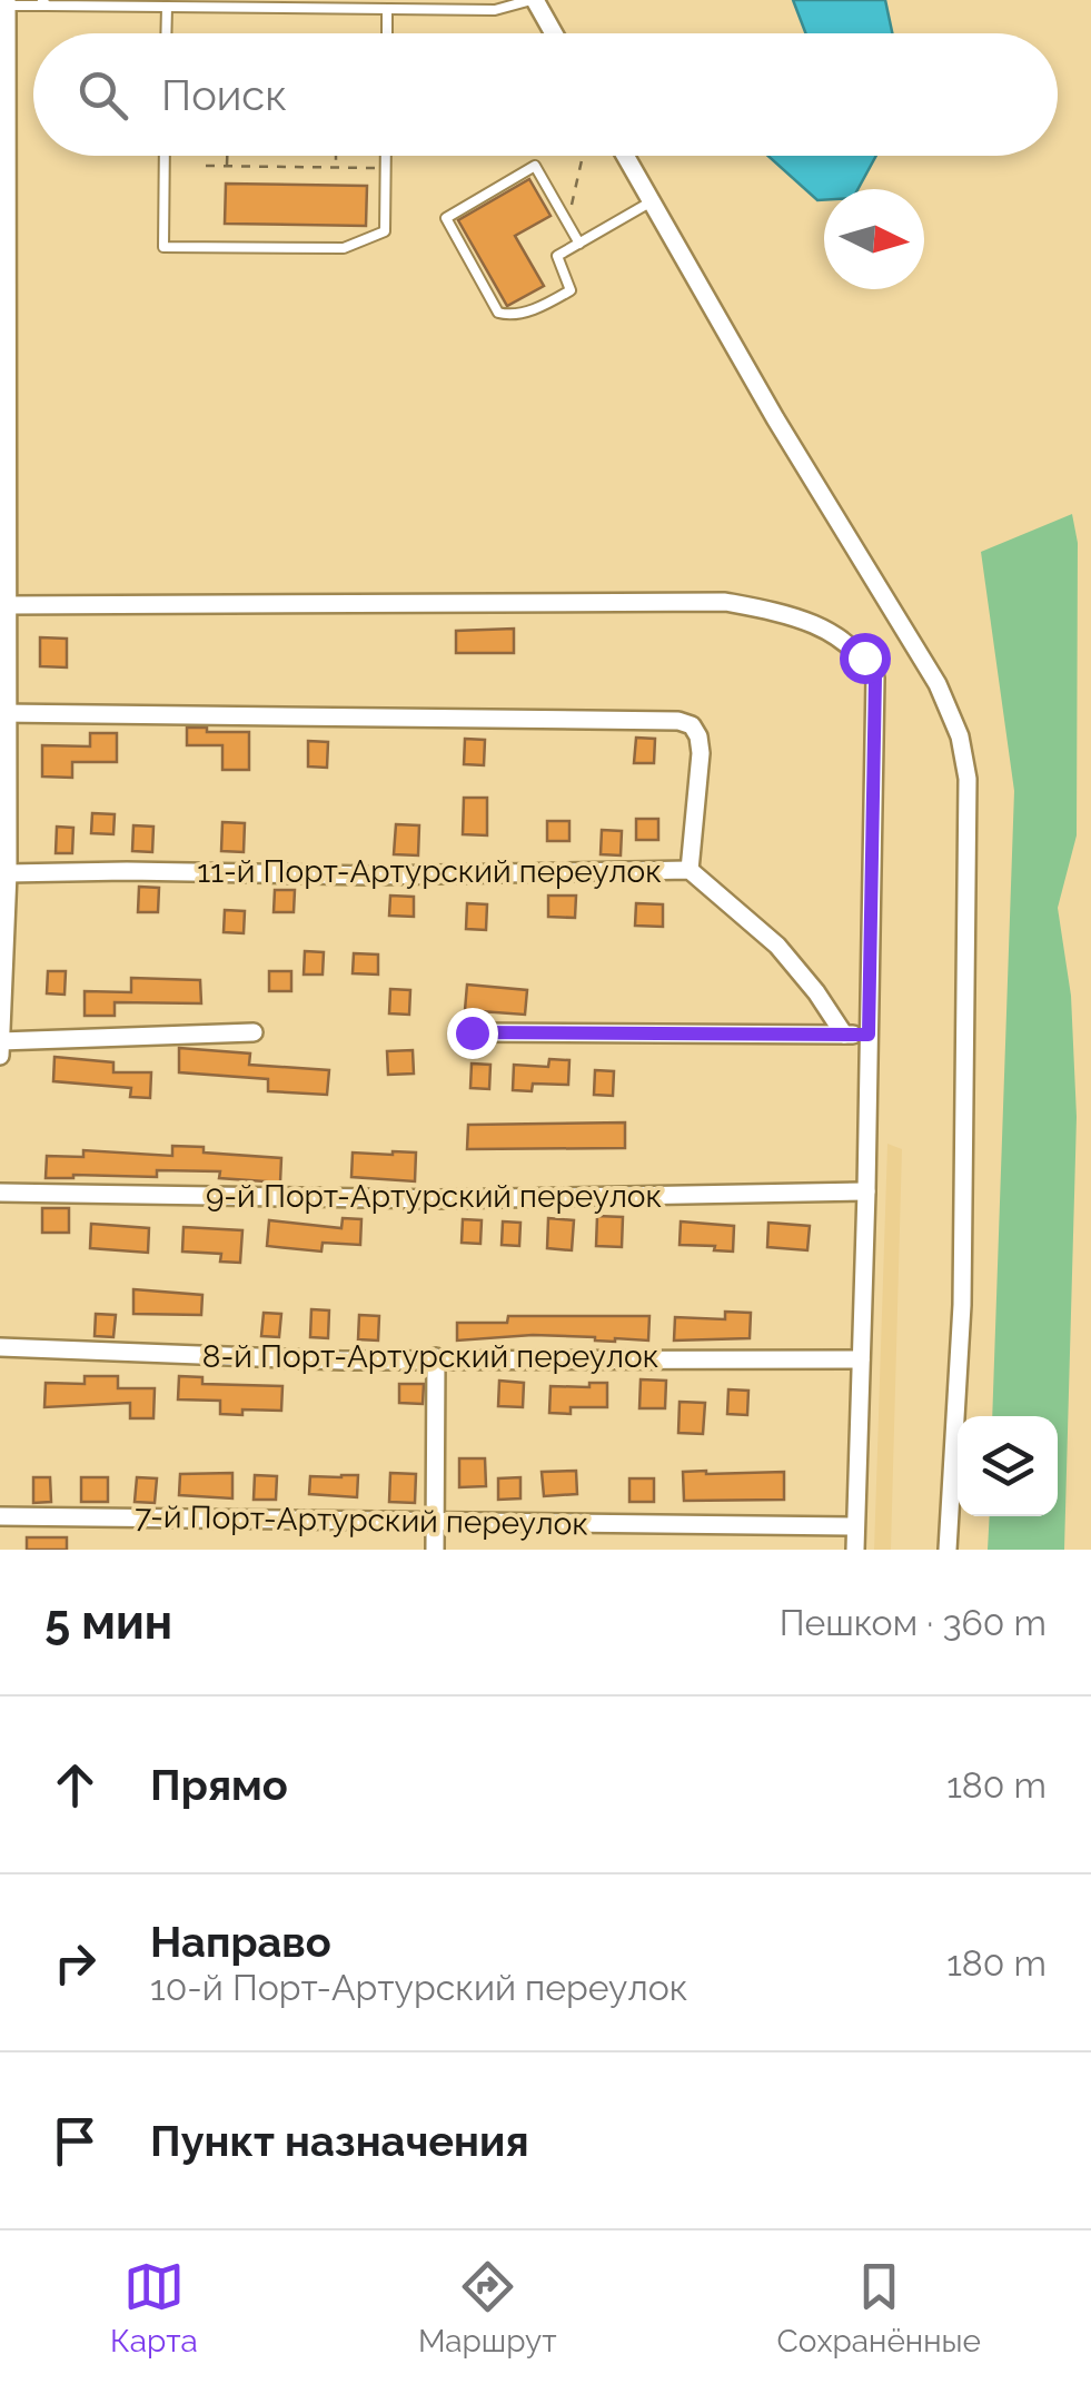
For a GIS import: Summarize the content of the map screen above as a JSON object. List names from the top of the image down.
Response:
{
  "streets": {
    "street": [
      "11-й Порт-Артурский переулок",
      "9-й Порт-Артурский переулок",
      "8-й Порт-Артурский переулок",
      "7-й Порт-Артурский переулок"
    ]
  },
  "north": "right",
  "page": {
    "search": "Поиск",
    "heading": ["5 мин", "Пешком · 360 m"],
    "list": [
      ["Прямо", "180 m"],
      ["Направо", "10-й Порт-Артурский переулок", "180 m"],
      "Пункт назначения"
    ],
    "nav": ["Карта", "Маршрут", "Сохранённые"]
  }
}
